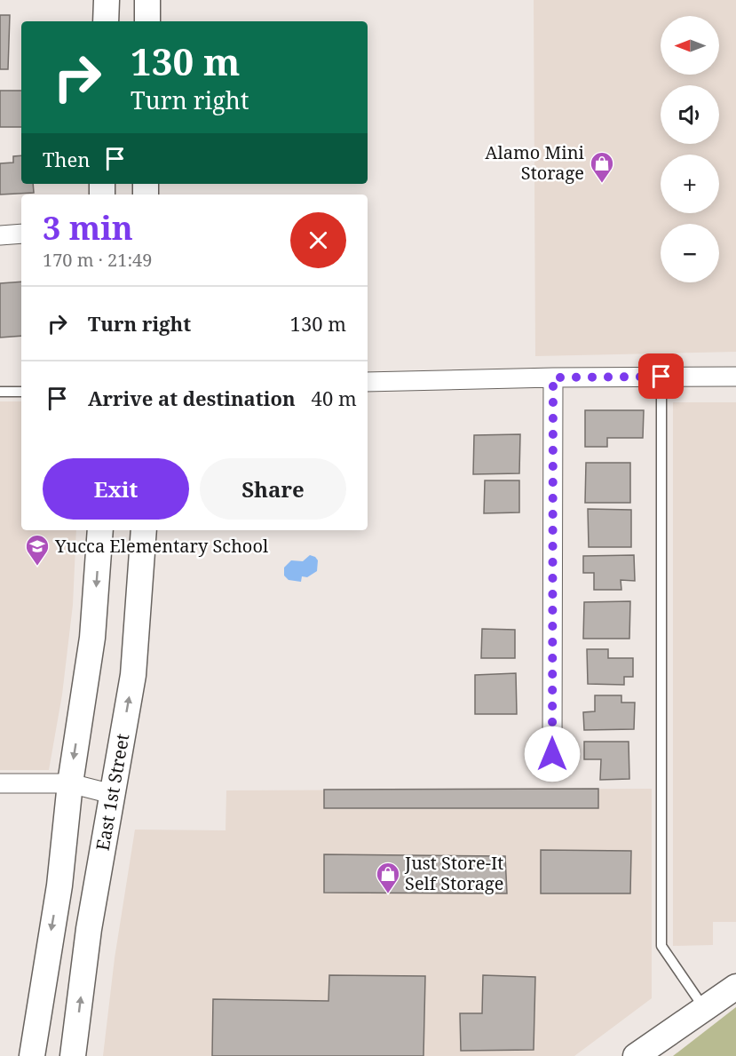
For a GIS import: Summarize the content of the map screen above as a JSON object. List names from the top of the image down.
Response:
{
  "streets": {
    "main road": ["East 1st Street"]
  },
  "places": {
    "shop": ["Alamo Mini Storage", "Just Store-It Self Storage"],
    "school or university": ["Yucca Elementary School"]
  },
  "north": "left",
  "page": {
    "map_buttons": ["+", "−"],
    "turn": ["130 m", "Turn right"],
    "then": "Then",
    "heading": ["3 min", "170 m · 21:49"],
    "list": [
      {
        "name": "Turn right",
        "value": "130 m"
      },
      {
        "name": "Arrive at destination",
        "value": "40 m"
      }
    ],
    "buttons": ["Exit", "Share"]
  }
}
